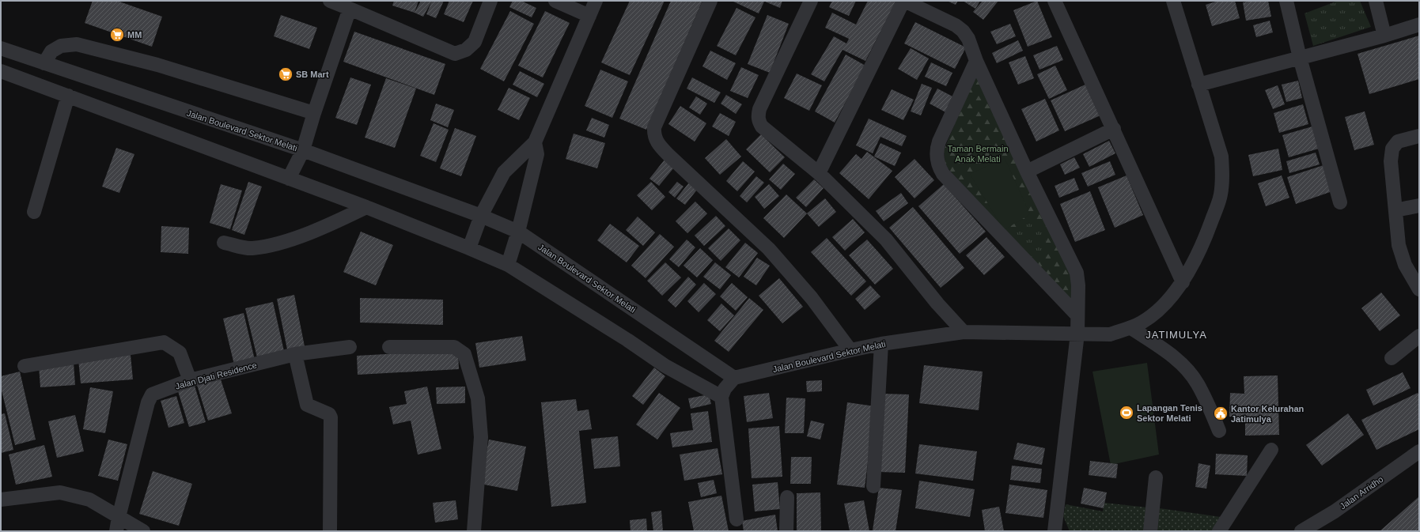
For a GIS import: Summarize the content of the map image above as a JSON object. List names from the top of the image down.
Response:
{
  "streets": {
    "street": ["Jalan Boulevard Sektor Melati", "Jalan Djati Residence", "Jalan Arridho"]
  },
  "districts": ["JATIMULYA"],
  "parks": ["Taman Bermain Anak Melati"],
  "places": {
    "supermarket": ["MM", "SB Mart"],
    "sports": ["Lapangan Tenis Sektor Melati"],
    "public building": ["Kantor Kelurahan Jatimulya"]
  }
}
